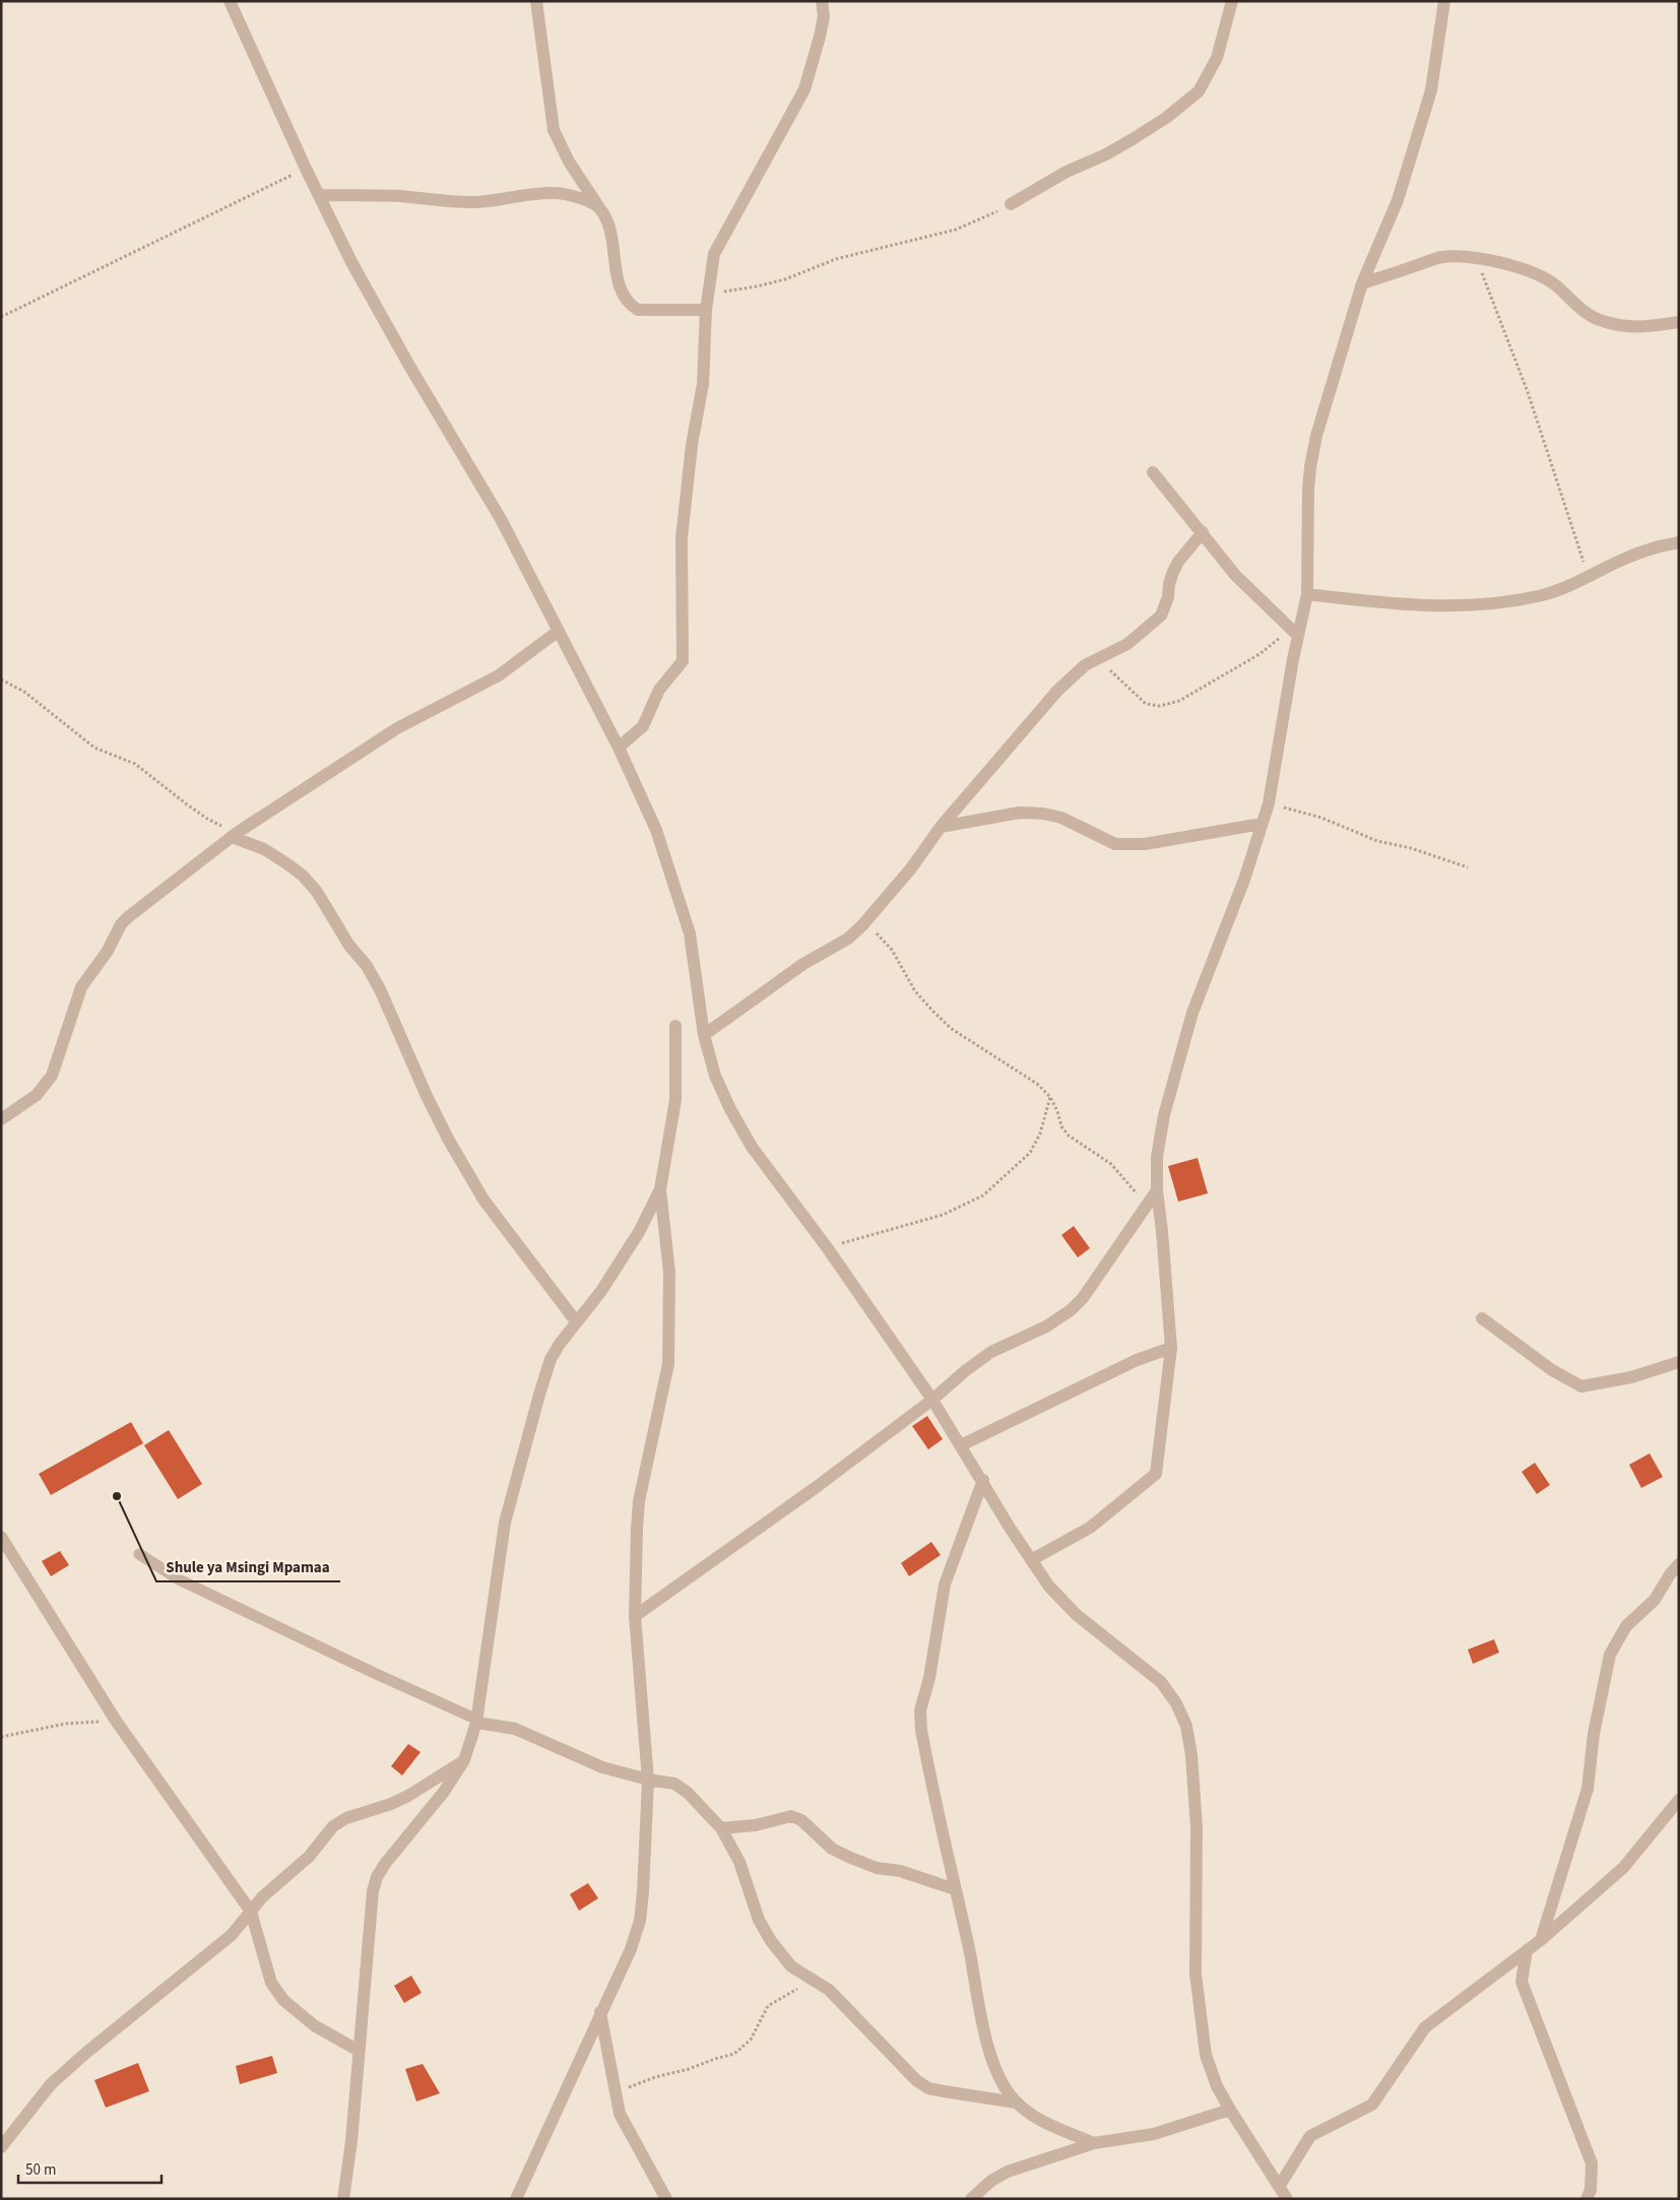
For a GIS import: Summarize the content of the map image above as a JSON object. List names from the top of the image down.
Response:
{
  "places": ["Shule ya Msingi Mpamaa"],
  "scale_bar": "50 m"
}
